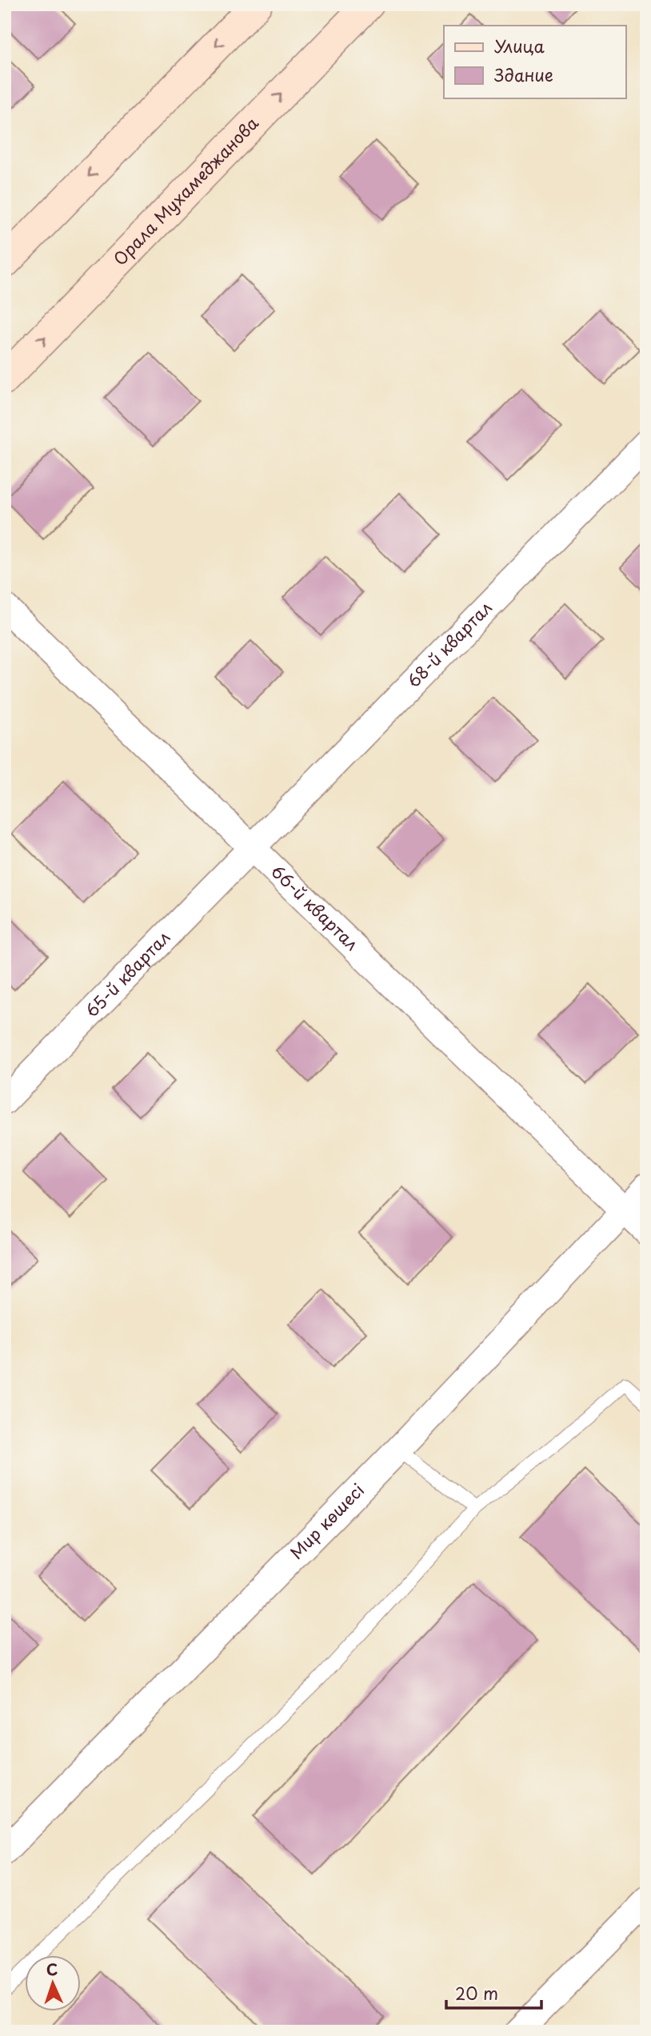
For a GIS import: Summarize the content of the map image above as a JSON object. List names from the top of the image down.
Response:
{
  "streets": {
    "street": [
      "Орала Мухамеджанова",
      "68-й квартал",
      "66-й квартал",
      "65-й квартал",
      "Мир көшесі"
    ]
  },
  "crossings": [
    ["68-й квартал", "66-й квартал"],
    ["68-й квартал", "65-й квартал"],
    ["66-й квартал", "65-й квартал"],
    ["66-й квартал", "Мир көшесі"]
  ],
  "legend": ["Улица", "Здание"],
  "scale_bar": "20 m",
  "north": "top"
}
